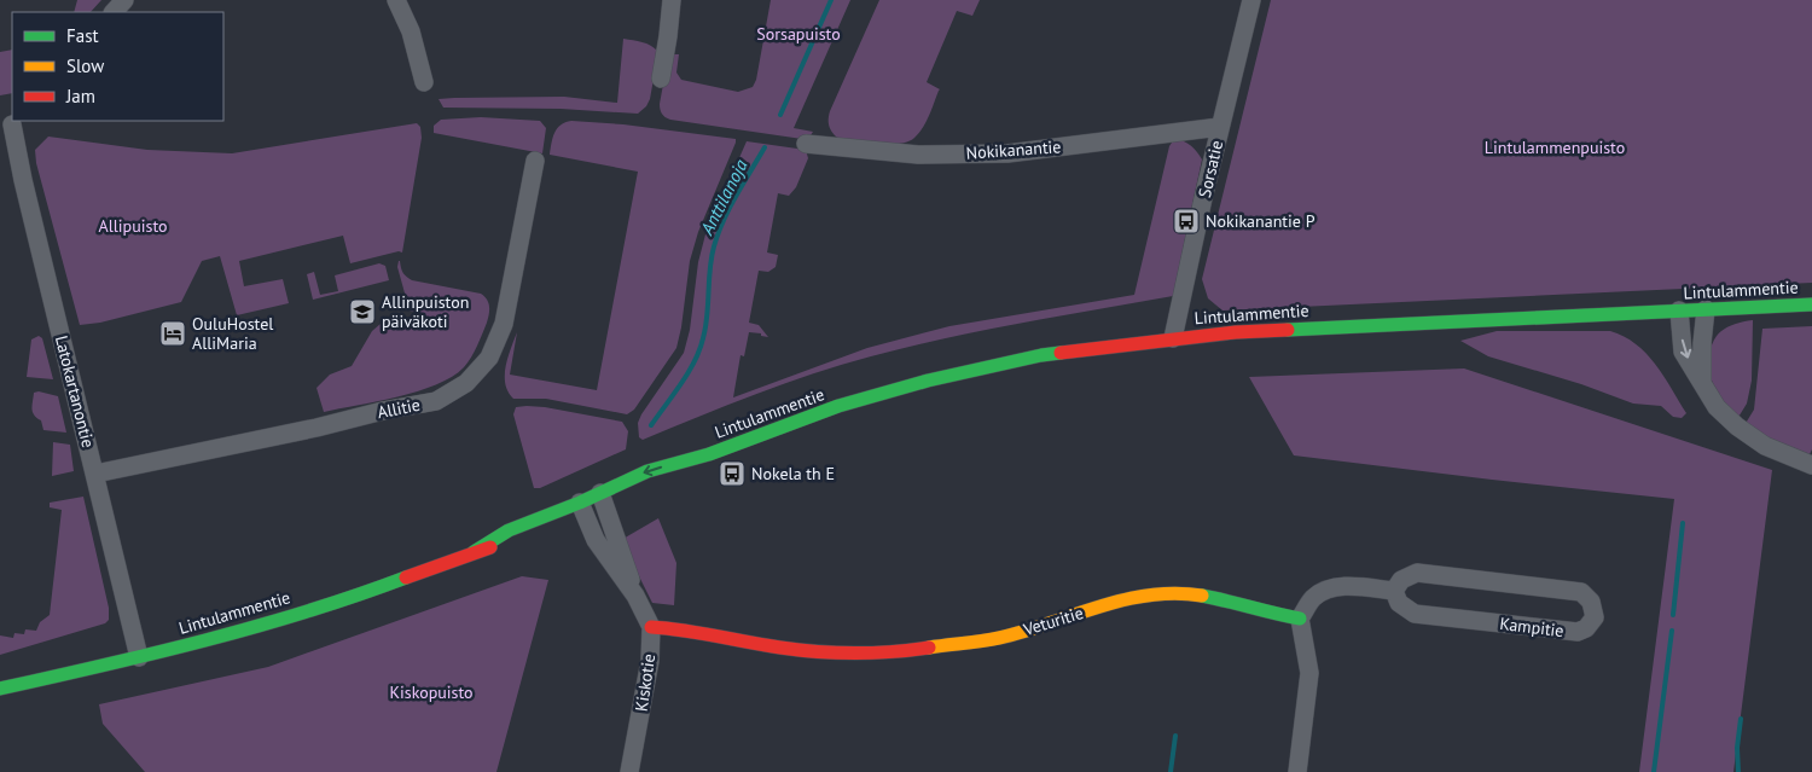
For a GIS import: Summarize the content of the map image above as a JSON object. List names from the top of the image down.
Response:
{
  "streets": {
    "street": [
      "Nokikanantie",
      "Sorsatie",
      "Lintulammentie",
      "Latokartanontie",
      "Allitie",
      "Veturitie",
      "Kampitie",
      "Kiskotie"
    ]
  },
  "crossings": [
    ["Nokikanantie", "Sorsatie"],
    ["Sorsatie", "Lintulammentie"],
    ["Lintulammentie", "Latokartanontie"],
    ["Lintulammentie", "Kiskotie"],
    ["Latokartanontie", "Allitie"],
    ["Veturitie", "Kiskotie"]
  ],
  "water": ["Anttilanoja"],
  "parks": [
    "Sorsapuisto",
    "Lintulammenpuisto",
    "Allipuisto",
    "Kiskopuisto"
  ],
  "places": {
    "bus stop": ["Nokikanantie P", "Nokela th E"],
    "school or university": ["Allinpuiston päiväkoti"],
    "hotel": ["OuluHostel AlliMaria"]
  },
  "legend": ["Fast", "Slow", "Jam"]
}
